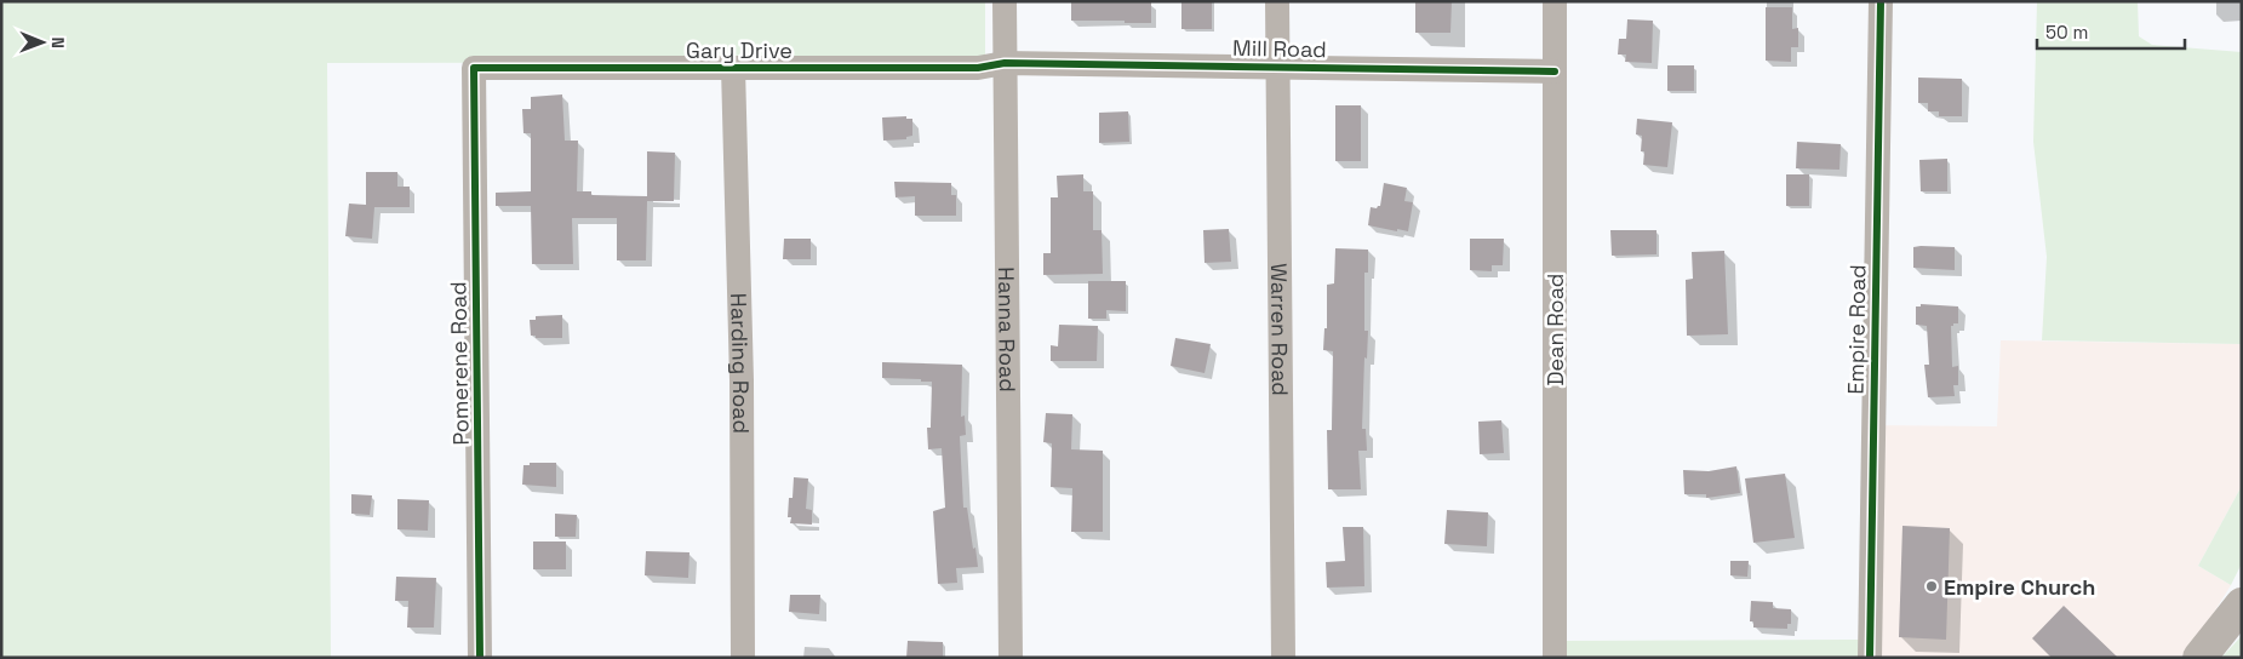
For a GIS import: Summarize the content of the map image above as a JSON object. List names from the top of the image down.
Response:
{
  "streets": {
    "street": [
      "Mill Road",
      "Gary Drive",
      "Hanna Road",
      "Warren Road",
      "Dean Road",
      "Empire Road",
      "Harding Road",
      "Pomerene Road"
    ]
  },
  "crossings": [
    ["Mill Road", "Gary Drive"],
    ["Mill Road", "Hanna Road"],
    ["Mill Road", "Warren Road"],
    ["Mill Road", "Dean Road"],
    ["Gary Drive", "Hanna Road"],
    ["Gary Drive", "Harding Road"],
    ["Gary Drive", "Pomerene Road"]
  ],
  "places": ["Empire Church"],
  "scale_bar": "50 m",
  "north": "right"
}
